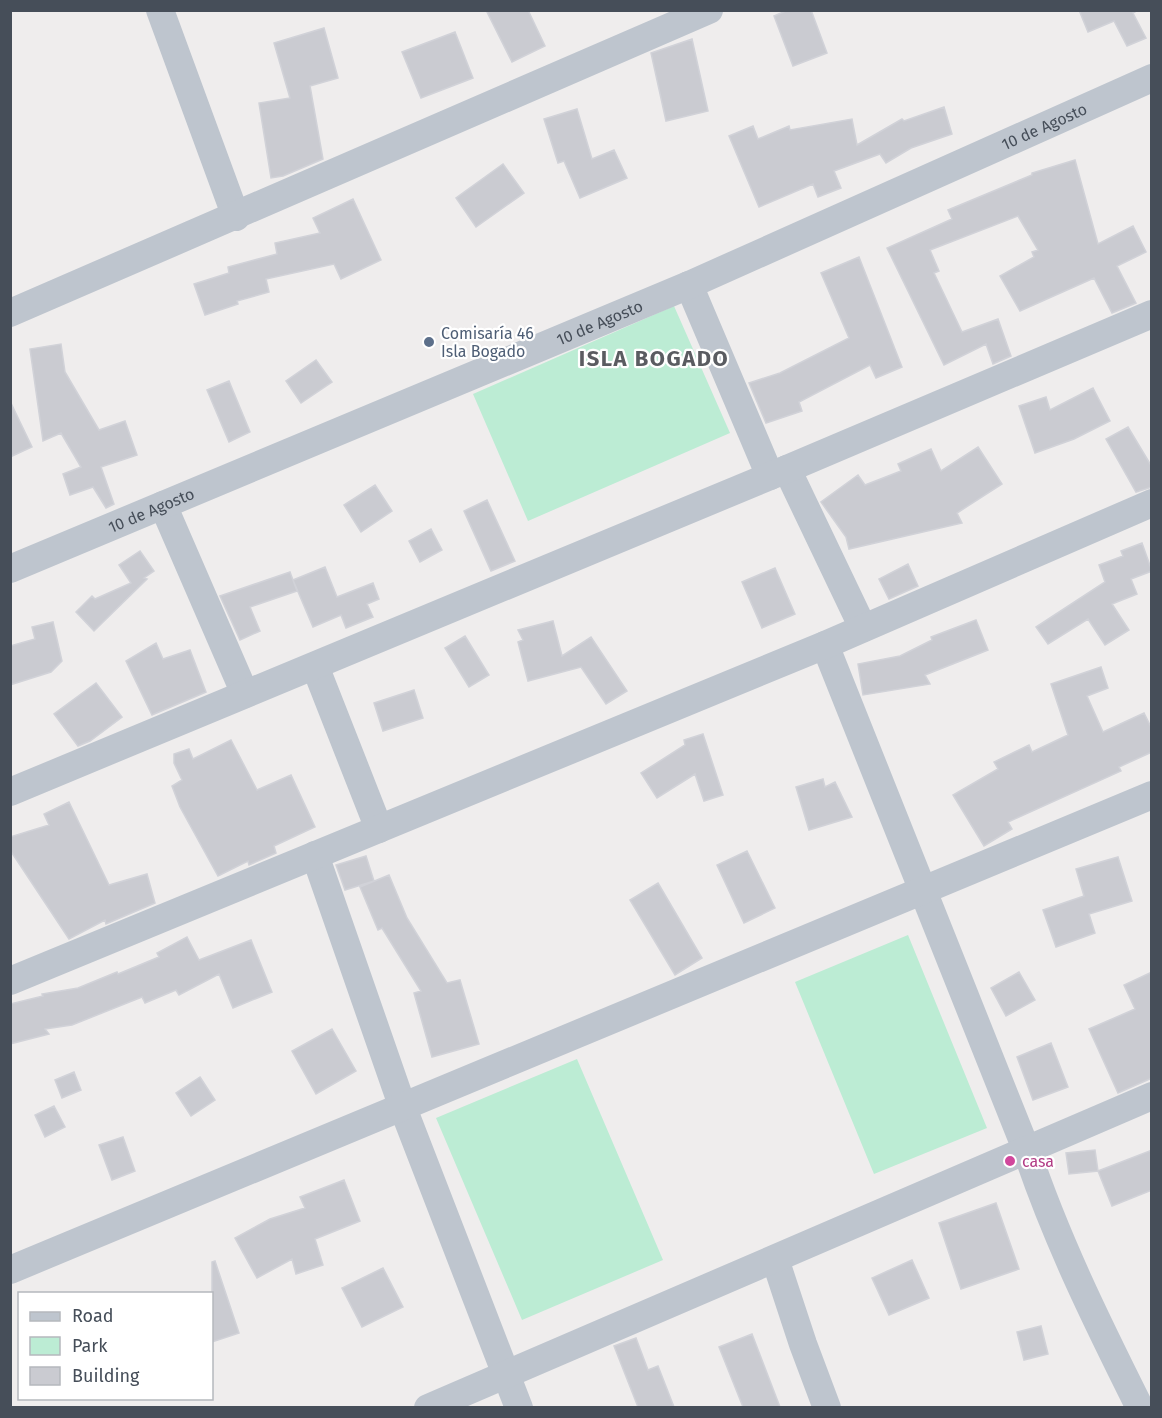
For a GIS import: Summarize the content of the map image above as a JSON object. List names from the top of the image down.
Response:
{
  "streets": {
    "street": ["10 de Agosto"]
  },
  "districts": ["ISLA BOGADO"],
  "places": ["Comisaría 46 Isla Bogado", "casa"],
  "legend": ["Road", "Park", "Building"]
}
